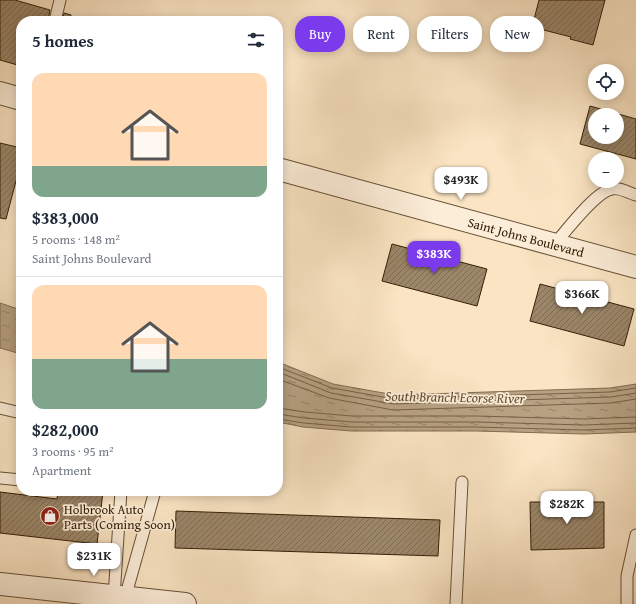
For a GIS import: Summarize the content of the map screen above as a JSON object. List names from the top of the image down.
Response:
{
  "streets": {
    "street": ["Saint Johns Boulevard"]
  },
  "water": ["South Branch Ecorse River"],
  "places": {
    "shop": ["Holbrook Auto Parts (Coming Soon)"]
  },
  "page": {
    "chip": [
      "Buy",
      "Rent",
      "Filters",
      "New"
    ],
    "heading": "5 homes",
    "map_buttons": ["+", "−"],
    "list": [
      {
        "name": "$383,000",
        "note": "5 rooms · 148 m² · Saint Johns Boulevard"
      },
      {
        "name": "$282,000",
        "note": "3 rooms · 95 m² · Apartment"
      }
    ],
    "price": [
      "$493K",
      "$383K",
      "$366K",
      "$282K",
      "$231K"
    ]
  }
}
